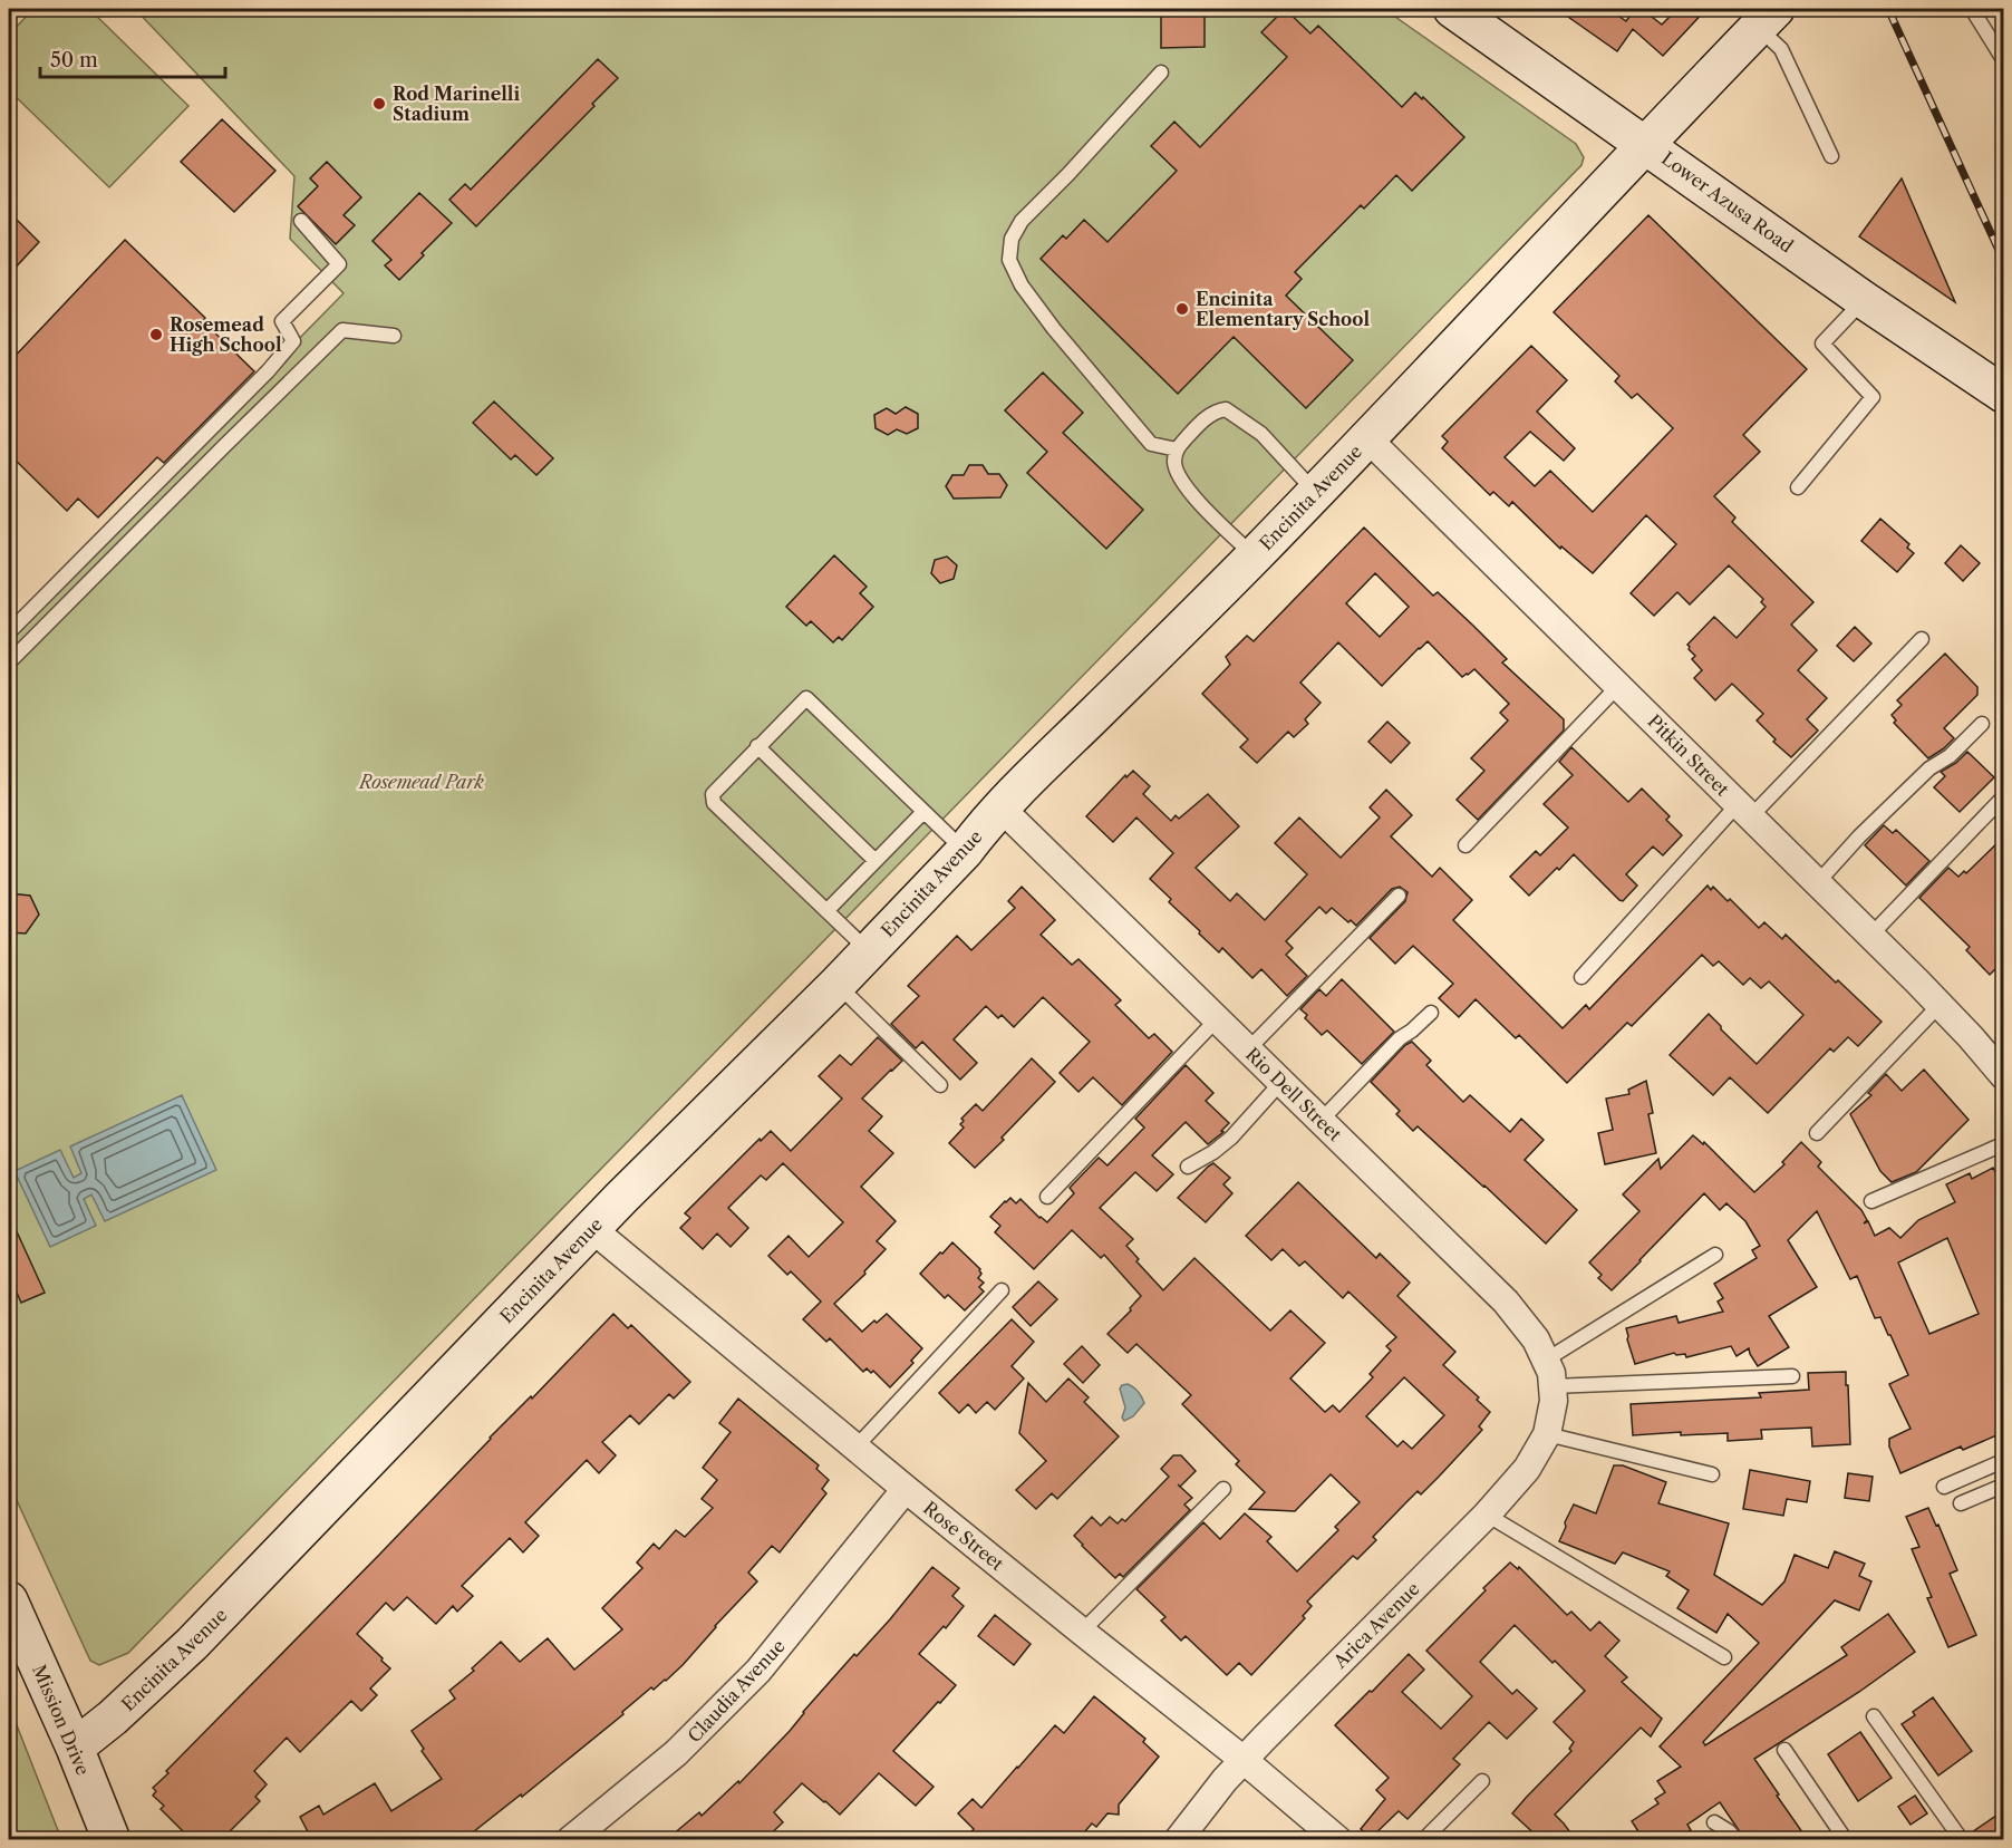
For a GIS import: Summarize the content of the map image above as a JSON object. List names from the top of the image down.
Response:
{
  "streets": {
    "street": [
      "Lower Azusa Road",
      "Encinita Avenue",
      "Pitkin Street",
      "Rio Dell Street",
      "Rose Street",
      "Arica Avenue",
      "Claudia Avenue",
      "Mission Drive"
    ]
  },
  "crossings": [
    ["Lower Azusa Road", "Encinita Avenue"],
    ["Encinita Avenue", "Pitkin Street"],
    ["Encinita Avenue", "Rio Dell Street"],
    ["Encinita Avenue", "Rose Street"],
    ["Encinita Avenue", "Mission Drive"],
    ["Rio Dell Street", "Arica Avenue"],
    ["Rose Street", "Arica Avenue"],
    ["Rose Street", "Claudia Avenue"]
  ],
  "parks": ["Rosemead Park"],
  "places": ["Rod Marinelli Stadium", "Encinita Elementary School", "Rosemead High School"],
  "scale_bar": "50 m"
}
